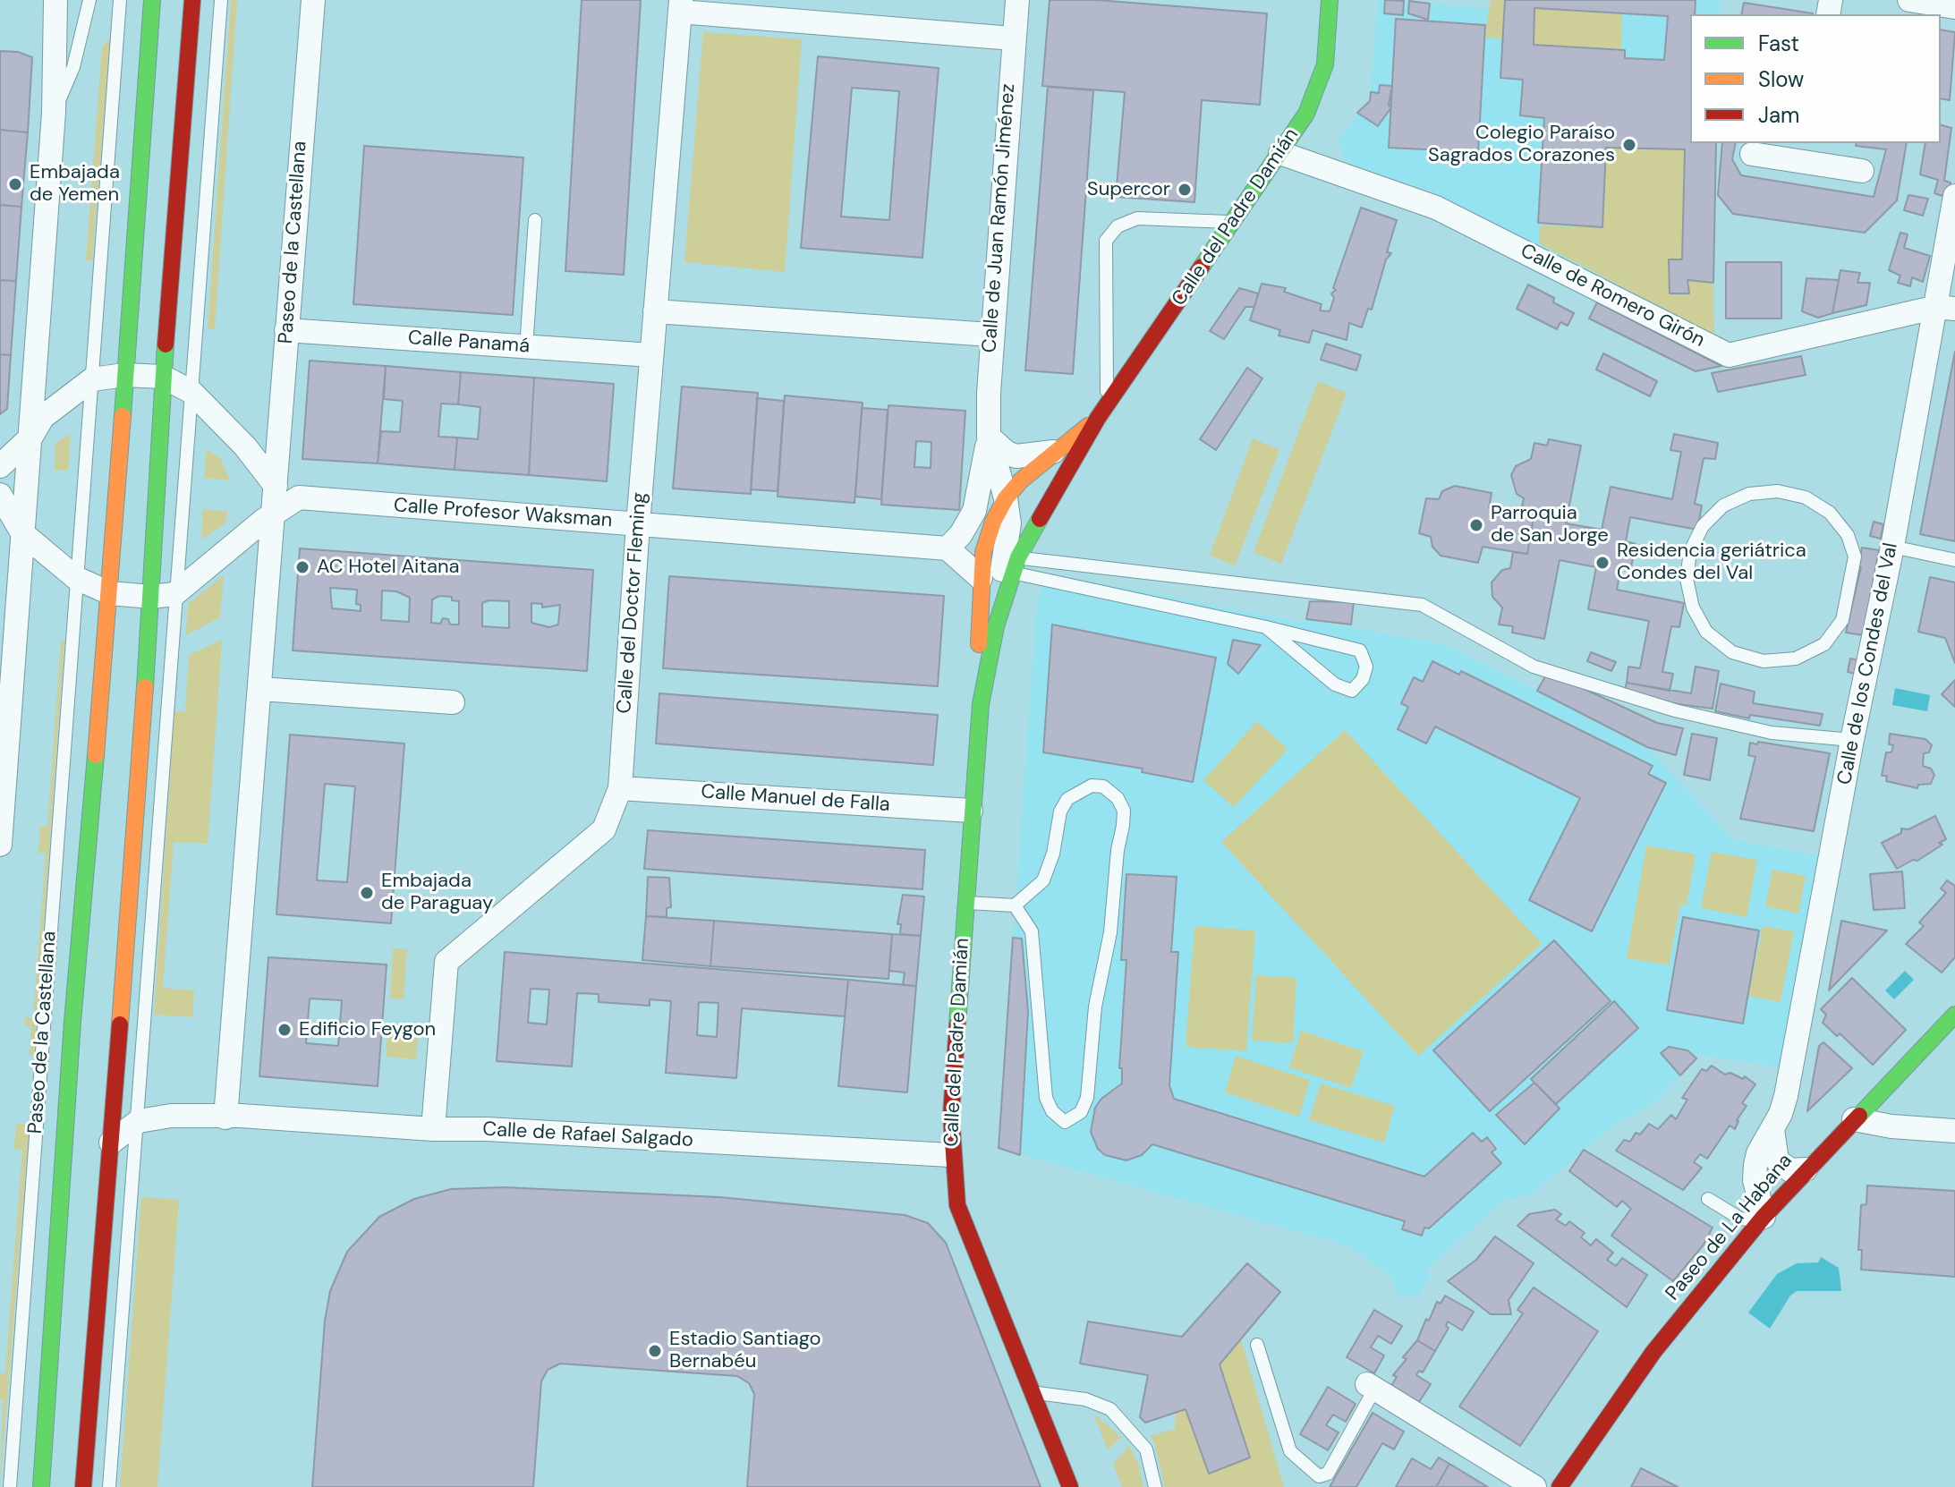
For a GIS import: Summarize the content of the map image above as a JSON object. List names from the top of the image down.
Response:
{
  "streets": {
    "main road": ["Calle del Padre Damián", "Paseo de la Castellana", "Paseo de La Habana"],
    "street": [
      "Calle de Juan Ramón Jiménez",
      "Calle de Romero Girón",
      "Calle Panamá",
      "Calle Profesor Waksman",
      "Calle del Doctor Fleming",
      "Calle de los Condes del Val",
      "Calle Manuel de Falla",
      "Calle de Rafael Salgado"
    ]
  },
  "crossings": [
    ["Calle del Padre Damián", "Calle de Juan Ramón Jiménez"],
    ["Calle del Padre Damián", "Calle de Romero Girón"],
    ["Calle del Padre Damián", "Calle Manuel de Falla"],
    ["Calle del Padre Damián", "Calle de Rafael Salgado"],
    ["Paseo de la Castellana", "Calle Panamá"],
    ["Paseo de la Castellana", "Calle Profesor Waksman"],
    ["Paseo de la Castellana", "Calle de Rafael Salgado"],
    ["Calle de Romero Girón", "Calle de los Condes del Val"],
    ["Calle Panamá", "Calle del Doctor Fleming"],
    ["Calle Profesor Waksman", "Calle del Doctor Fleming"],
    ["Calle del Doctor Fleming", "Calle Manuel de Falla"],
    ["Calle del Doctor Fleming", "Calle de Rafael Salgado"],
    ["Calle de los Condes del Val", "Paseo de La Habana"]
  ],
  "places": [
    "Colegio Paraíso Sagrados Corazones",
    "Embajada de Yemen",
    "Supercor",
    "Parroquia de San Jorge",
    "Residencia geriátrica Condes del Val",
    "AC Hotel Aitana",
    "Embajada de Paraguay",
    "Edificio Feygon",
    "Estadio Santiago Bernabéu"
  ],
  "legend": ["Fast", "Slow", "Jam"]
}
